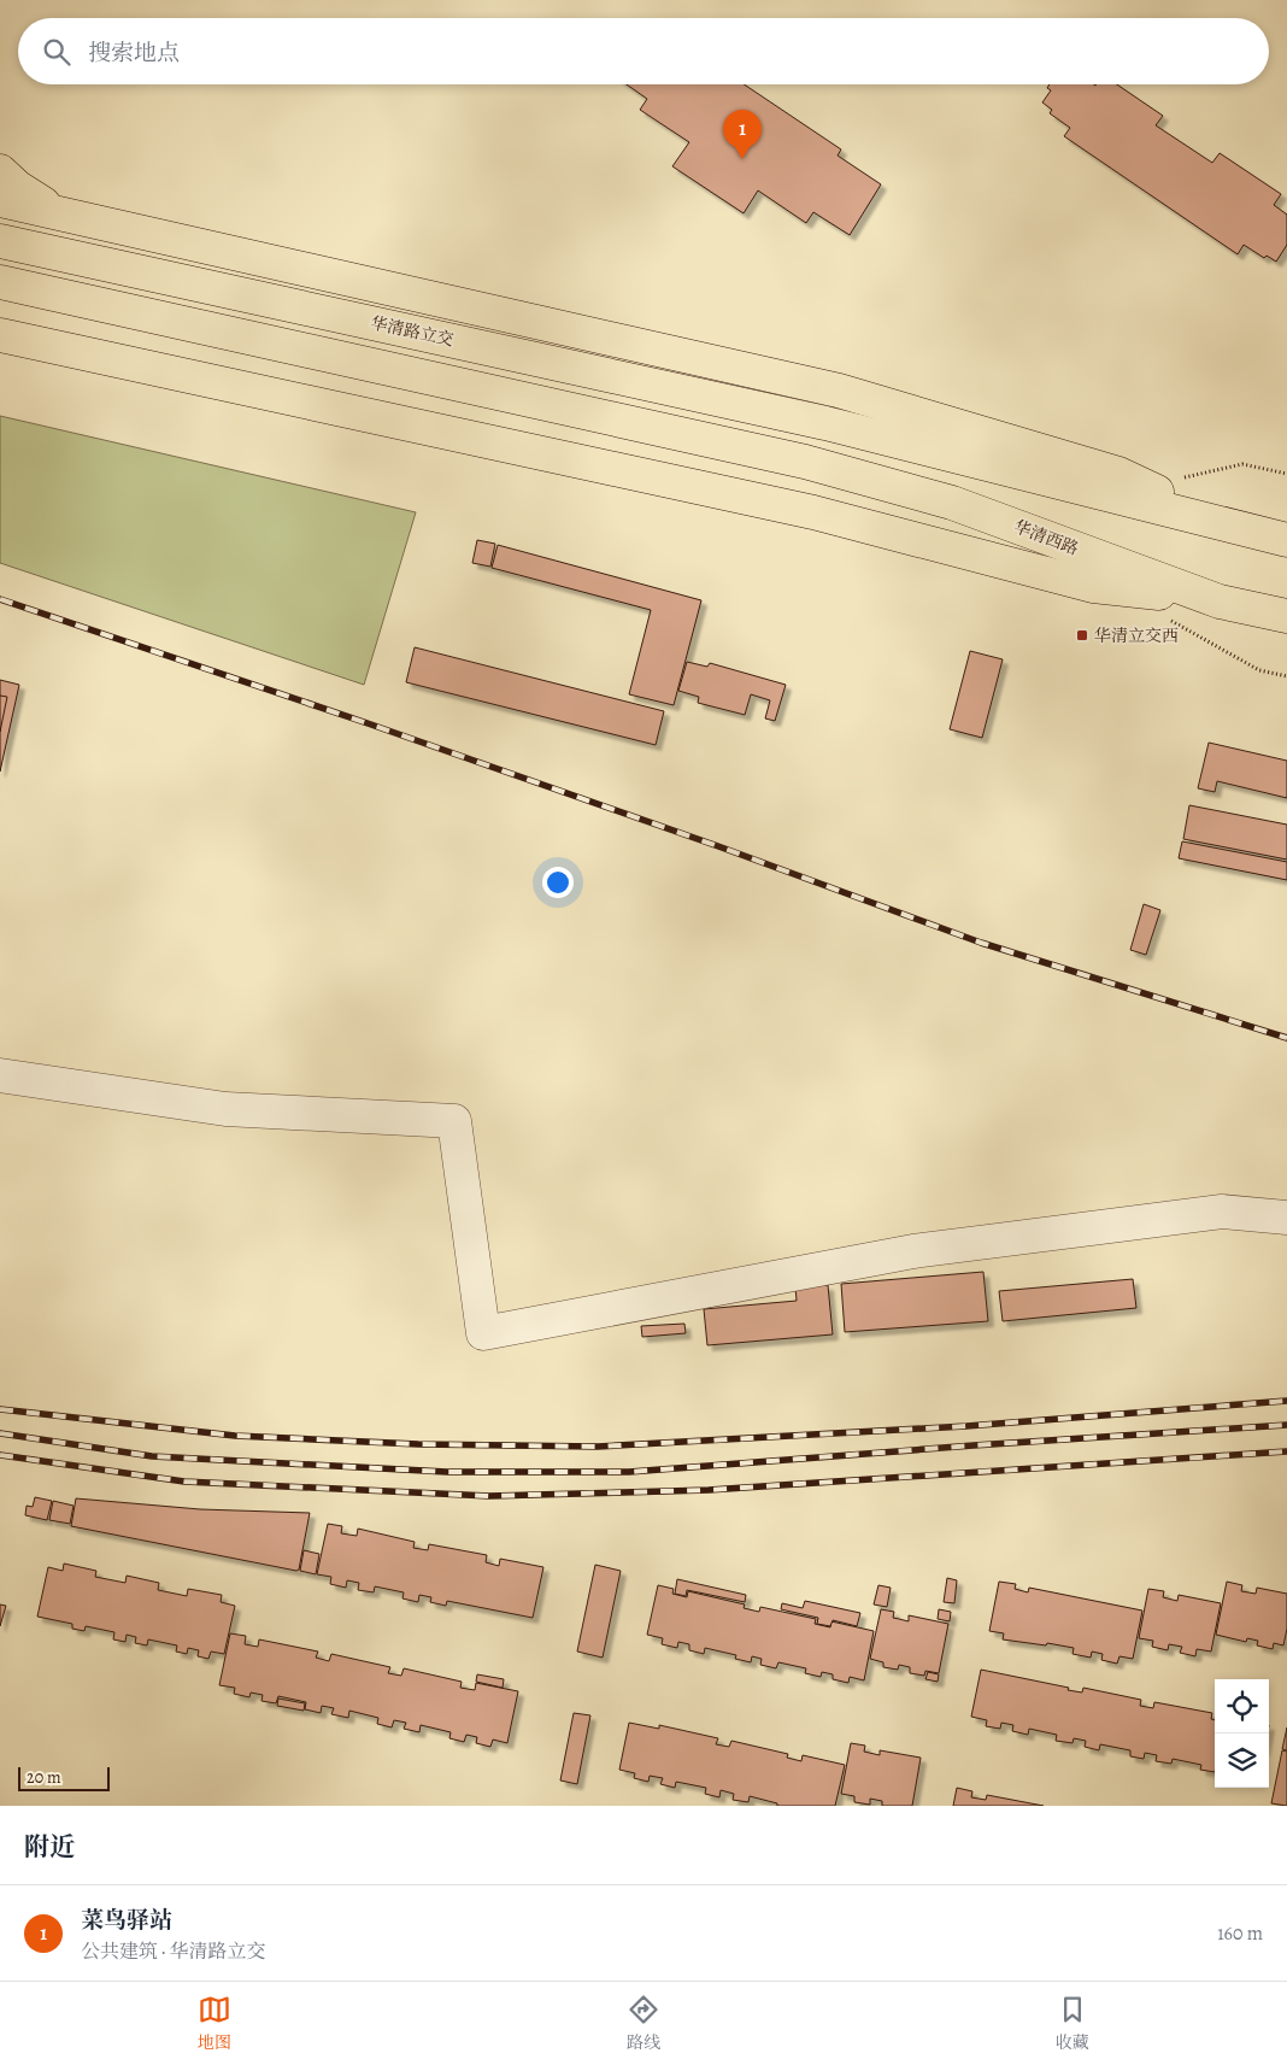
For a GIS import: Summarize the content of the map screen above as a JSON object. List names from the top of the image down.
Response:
{
  "streets": {
    "main road": ["华清路立交", "华清西路"]
  },
  "places": {
    "transit": ["华清立交西"]
  },
  "scale_bar": "20 m",
  "page": {
    "search": "搜索地点",
    "pins": "1",
    "scale": "20 m",
    "heading": "附近",
    "list": [
      {
        "mark": "1",
        "name": "菜鸟驿站",
        "note": "公共建筑 · 华清路立交",
        "value": "160 m"
      }
    ],
    "nav": ["地图", "路线", "收藏"]
  }
}
